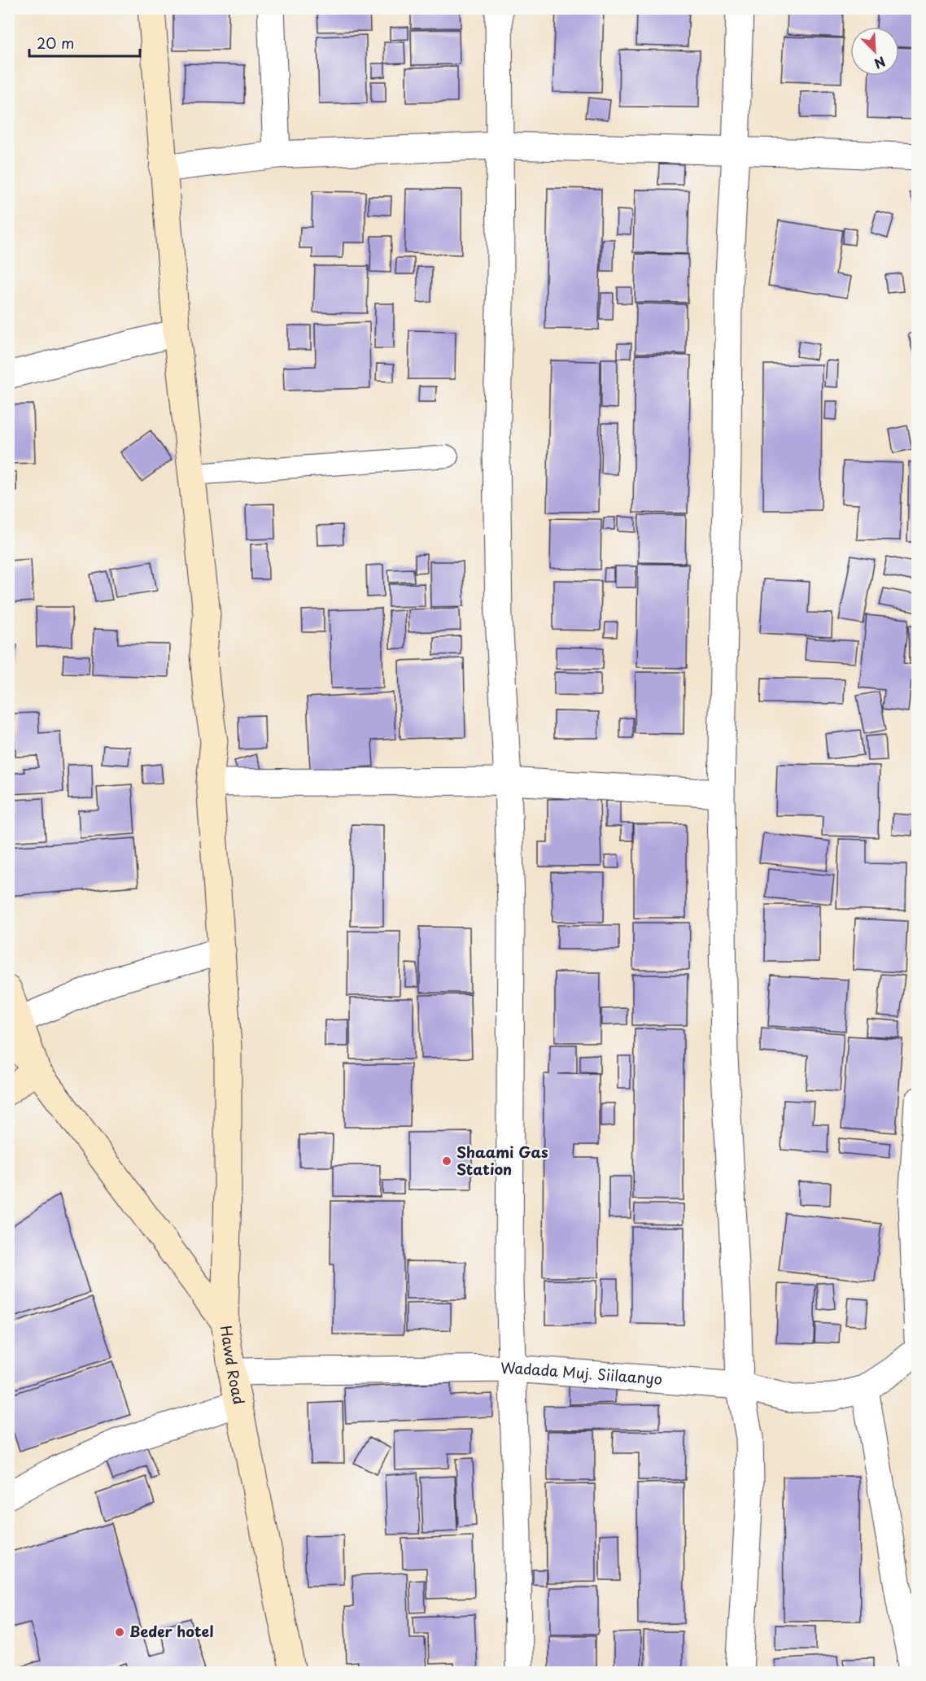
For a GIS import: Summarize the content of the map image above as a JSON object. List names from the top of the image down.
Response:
{
  "streets": {
    "street": ["Hawd Road", "Wadada Muj. Siilaanyo"]
  },
  "crossings": [
    ["Hawd Road", "Wadada Muj. Siilaanyo"]
  ],
  "places": ["Shaami Gas Station", "Beder hotel"],
  "scale_bar": "20 m",
  "north": "bottom right"
}
